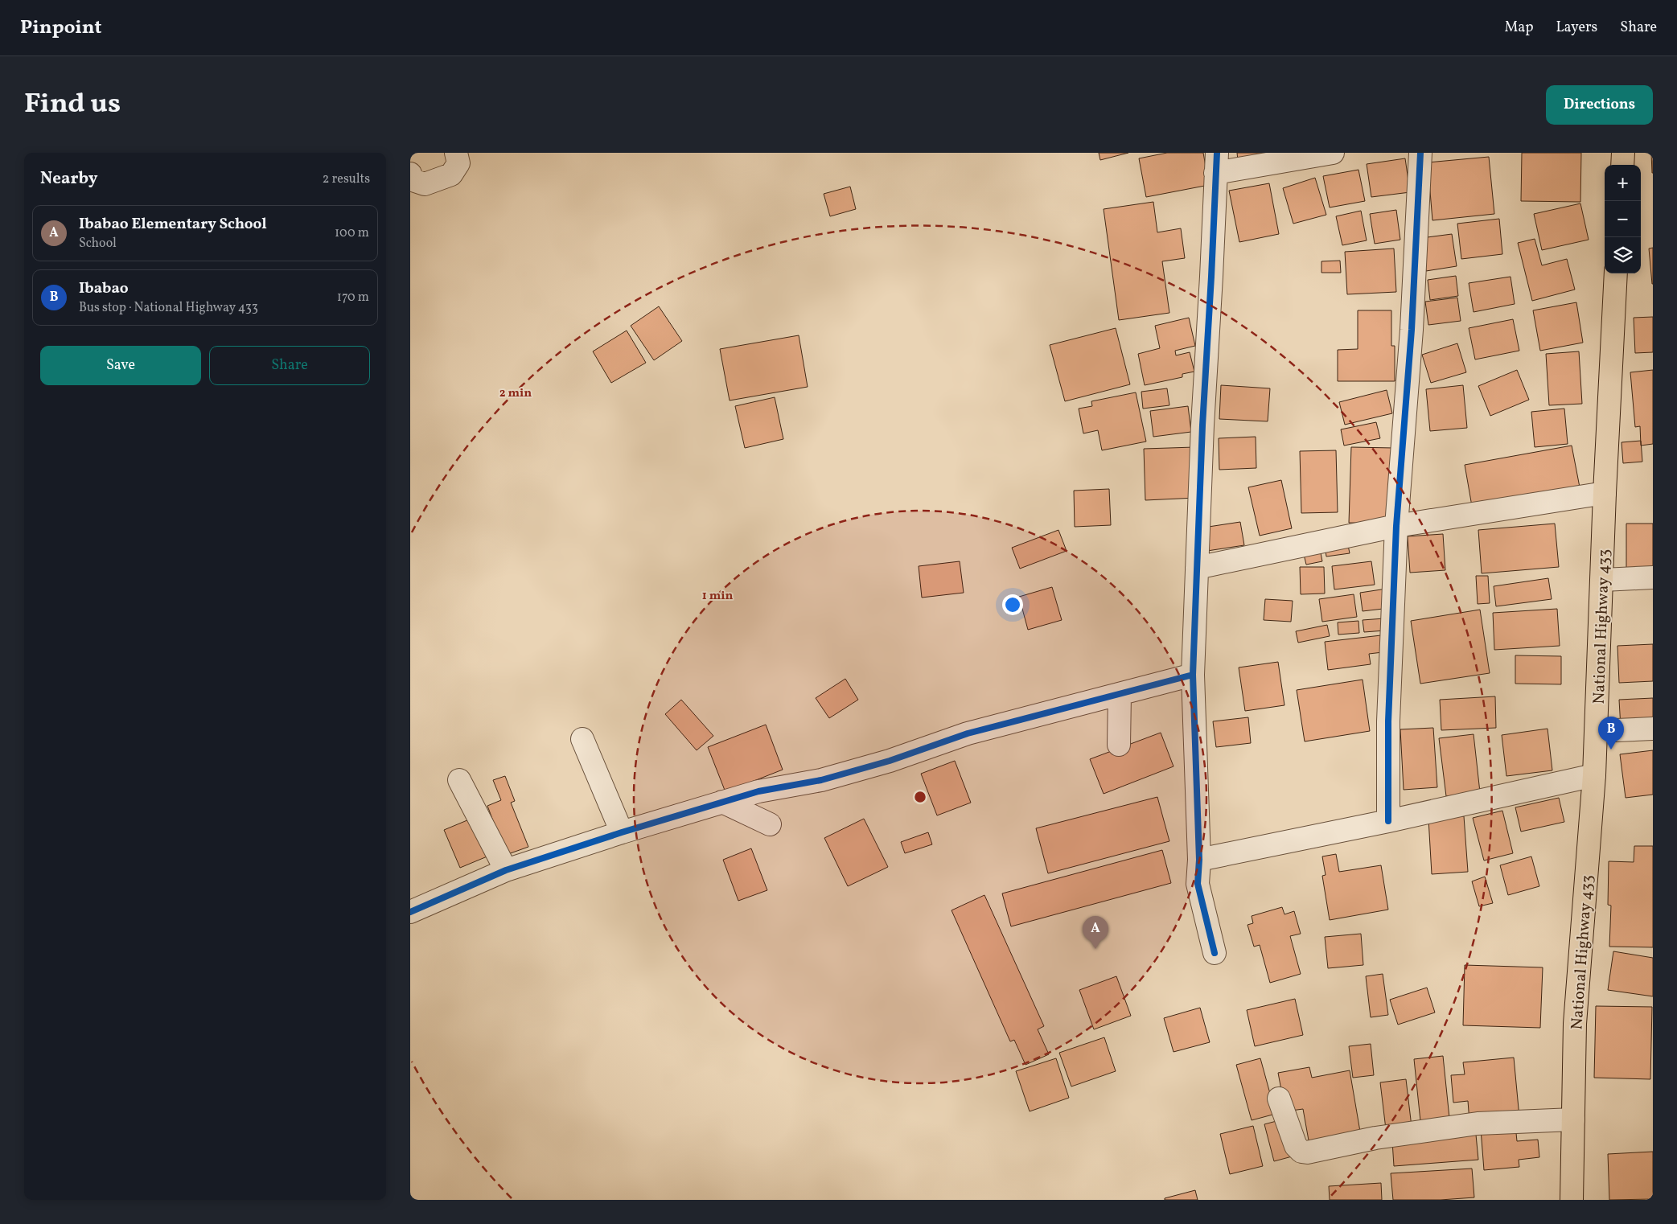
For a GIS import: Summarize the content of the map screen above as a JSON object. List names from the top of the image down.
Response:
{
  "streets": {
    "main road": ["National Highway 433"]
  },
  "page": {
    "header": "Pinpoint",
    "nav": ["Map", "Layers", "Share"],
    "title": "Find us",
    "buttons": [
      "Directions",
      ["Save", "Share"]
    ],
    "heading": ["Nearby", "2 results"],
    "map_buttons": ["+", "−"],
    "list": [
      {
        "mark": "A",
        "name": "Ibabao Elementary School",
        "note": "School",
        "value": "100 m"
      },
      {
        "mark": "B",
        "name": "Ibabao",
        "note": "Bus stop · National Highway 433",
        "value": "170 m"
      }
    ],
    "pins": ["B", "A"]
  },
  "rings": ["2 min", "1 min"]
}
